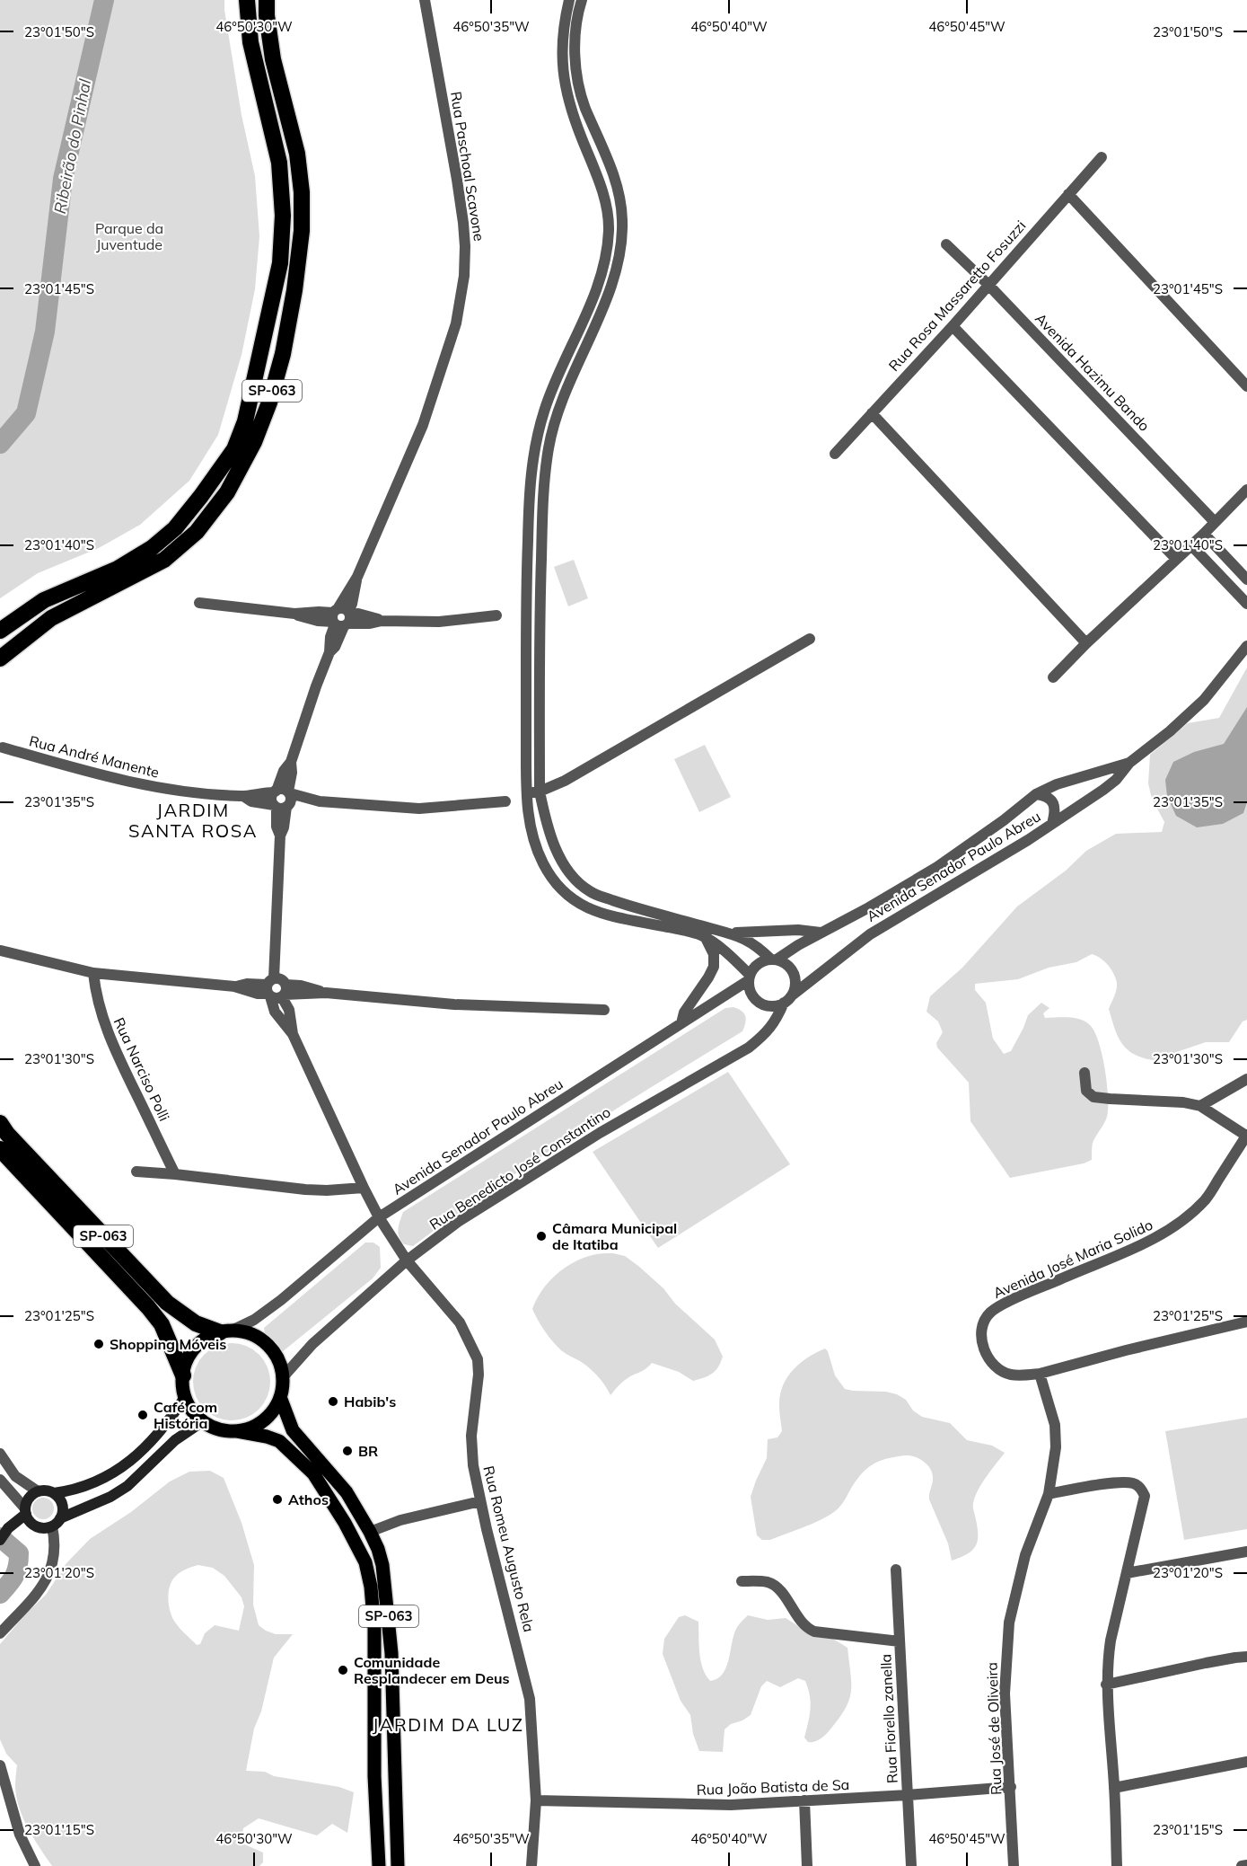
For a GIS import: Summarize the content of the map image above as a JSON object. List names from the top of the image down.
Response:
{
  "streets": {
    "highway": ["SP-063"],
    "street": [
      "Rua Paschoal Scavone",
      "Rua Rosa Massaretto Fosuzzi",
      "Avenida Hazimu Bando",
      "Rua André Manente",
      "Avenida Senador Paulo Abreu",
      "Rua Narciso Polli",
      "Rua Benedicto José Constantino",
      "Avenida José Maria Solido",
      "Rua Romeu Augusto Rela",
      "Rua Fiorello zanella",
      "Rua José de Oliveira",
      "Rua João Batista de Sa"
    ]
  },
  "crossings": [
    ["Rua Paschoal Scavone", "Rua André Manente"],
    ["Rua Paschoal Scavone", "Avenida Senador Paulo Abreu"],
    ["Rua Paschoal Scavone", "Rua Benedicto José Constantino"],
    ["Rua Paschoal Scavone", "Rua Romeu Augusto Rela"],
    ["Rua Rosa Massaretto Fosuzzi", "Avenida Hazimu Bando"],
    ["SP-063", "Avenida Senador Paulo Abreu"],
    ["SP-063", "Rua Benedicto José Constantino"],
    ["Avenida Senador Paulo Abreu", "Rua Benedicto José Constantino"],
    ["Rua Benedicto José Constantino", "Rua Romeu Augusto Rela"],
    ["Avenida José Maria Solido", "Rua José de Oliveira"],
    ["Rua Romeu Augusto Rela", "Rua João Batista de Sa"],
    ["Rua Fiorello zanella", "Rua João Batista de Sa"],
    ["Rua José de Oliveira", "Rua João Batista de Sa"]
  ],
  "districts": ["JARDIM SANTA ROSA", "JARDIM DA LUZ"],
  "water": ["Ribeirão do Pinhal"],
  "parks": ["Parque da Juventude"],
  "places": [
    "Câmara Municipal de Itatiba",
    "Shopping Móveis",
    "Habib's",
    "Café com História",
    "BR",
    "Athos",
    "Comunidade Resplandecer em Deus"
  ],
  "coordinates": [
    "46°50'30\"W",
    "46°50'35\"W",
    "46°50'40\"W",
    "46°50'45\"W",
    "23°01'50\"S",
    "23°01'45\"S",
    "23°01'40\"S",
    "23°01'35\"S",
    "23°01'30\"S",
    "23°01'25\"S",
    "23°01'20\"S",
    "23°01'15\"S"
  ]
}
